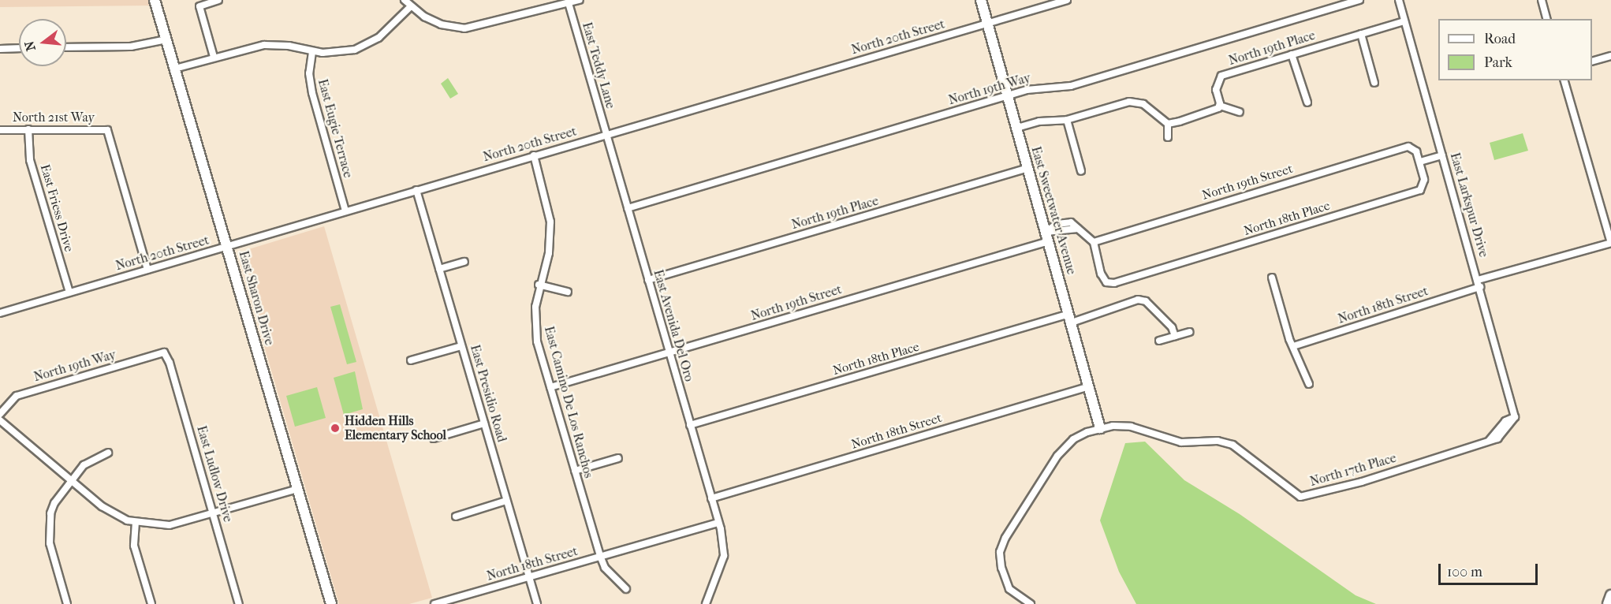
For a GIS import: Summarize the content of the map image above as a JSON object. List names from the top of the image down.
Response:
{
  "streets": {
    "street": [
      "North 20th Street",
      "North 19th Place",
      "East Teddy Lane",
      "North 19th Way",
      "North 21st Way",
      "East Eugie Terrace",
      "North 19th Street",
      "East Larkspur Drive",
      "East Friess Drive",
      "East Sweetwater Avenue",
      "North 18th Place",
      "East Sharon Drive",
      "North 18th Street",
      "East Avenida Del Oro",
      "East Presidio Road",
      "East Camino De Los Ranchos",
      "North 17th Place",
      "East Ludlow Drive"
    ]
  },
  "crossings": [
    ["North 20th Street", "East Teddy Lane"],
    ["North 20th Street", "North 21st Way"],
    ["North 20th Street", "East Eugie Terrace"],
    ["North 20th Street", "East Friess Drive"],
    ["North 20th Street", "East Sweetwater Avenue"],
    ["North 20th Street", "East Sharon Drive"],
    ["North 20th Street", "East Avenida Del Oro"],
    ["North 20th Street", "East Presidio Road"],
    ["North 20th Street", "East Camino De Los Ranchos"],
    ["North 19th Place", "East Larkspur Drive"],
    ["North 19th Place", "East Sweetwater Avenue"],
    ["North 19th Place", "East Avenida Del Oro"],
    ["East Teddy Lane", "East Avenida Del Oro"],
    ["North 19th Way", "East Sweetwater Avenue"],
    ["North 19th Way", "East Avenida Del Oro"],
    ["North 19th Way", "East Ludlow Drive"],
    ["North 21st Way", "East Friess Drive"],
    ["North 19th Street", "East Sweetwater Avenue"],
    ["North 19th Street", "North 18th Place"],
    ["North 19th Street", "East Avenida Del Oro"],
    ["North 19th Street", "East Camino De Los Ranchos"],
    ["East Larkspur Drive", "North 18th Street"],
    ["East Larkspur Drive", "North 17th Place"],
    ["East Sweetwater Avenue", "North 18th Place"],
    ["East Sweetwater Avenue", "North 18th Street"],
    ["East Sweetwater Avenue", "North 17th Place"],
    ["North 18th Place", "East Avenida Del Oro"],
    ["North 18th Street", "East Avenida Del Oro"],
    ["North 18th Street", "East Presidio Road"],
    ["North 18th Street", "East Camino De Los Ranchos"]
  ],
  "places": ["Hidden Hills Elementary School"],
  "legend": ["Road", "Park"],
  "scale_bar": "100 m",
  "north": "left"
}
